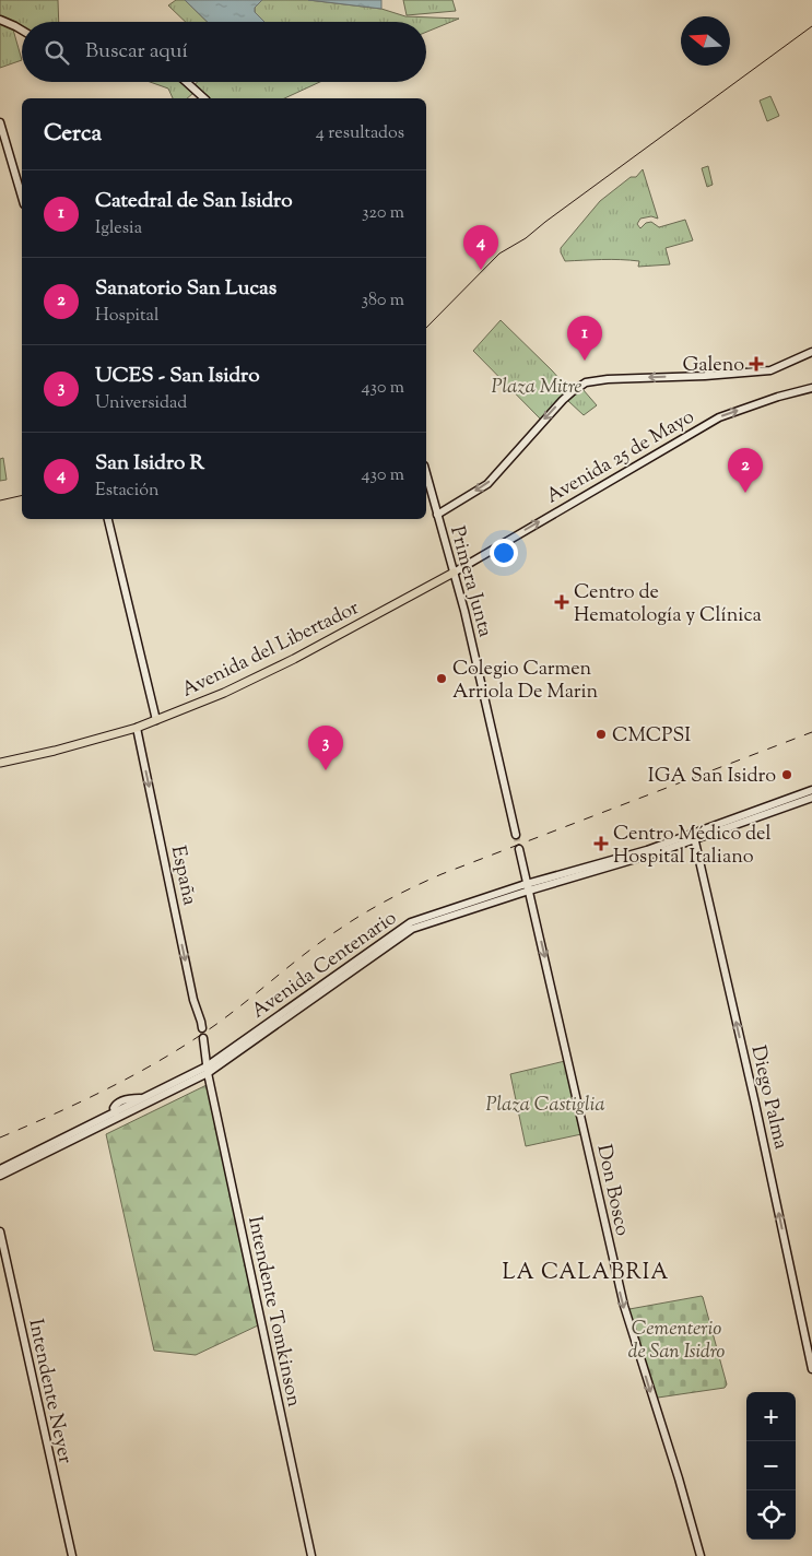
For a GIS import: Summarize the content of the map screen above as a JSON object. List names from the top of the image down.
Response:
{
  "streets": {
    "main road": ["Avenida del Libertador"],
    "street": [
      "Avenida 25 de Mayo",
      "Primera Junta",
      "España",
      "Avenida Centenario",
      "Diego Palma",
      "Don Bosco",
      "Intendente Tomkinson",
      "Intendente Neyer"
    ]
  },
  "crossings": [
    ["Avenida 25 de Mayo", "Primera Junta"],
    ["Avenida 25 de Mayo", "Avenida del Libertador"],
    ["Primera Junta", "Avenida del Libertador"],
    ["Avenida del Libertador", "España"],
    ["Avenida Centenario", "Diego Palma"],
    ["Avenida Centenario", "Don Bosco"],
    ["Avenida Centenario", "Intendente Tomkinson"]
  ],
  "one_way": ["España", "Diego Palma", "Don Bosco"],
  "districts": ["LA CALABRIA"],
  "parks": ["Plaza Mitre", "Plaza Castiglia", "Cementerio de San Isidro"],
  "places": {
    "health": ["Galeno", "Centro de Hematología y Clínica", "Centro Médico del Hospital Italiano"],
    "other": ["Colegio Carmen Arriola De Marin", "CMCPSI", "IGA San Isidro"]
  },
  "north": "left",
  "page": {
    "search": "Buscar aquí",
    "heading": ["Cerca", "4 resultados"],
    "list": [
      {
        "mark": "1",
        "name": "Catedral de San Isidro",
        "note": "Iglesia",
        "value": "320 m"
      },
      {
        "mark": "2",
        "name": "Sanatorio San Lucas",
        "note": "Hospital",
        "value": "380 m"
      },
      {
        "mark": "3",
        "name": "UCES - San Isidro",
        "note": "Universidad",
        "value": "430 m"
      },
      {
        "mark": "4",
        "name": "San Isidro R",
        "note": "Estación",
        "value": "430 m"
      }
    ],
    "pins": [
      "4",
      "1",
      "2",
      "3"
    ],
    "map_buttons": ["+", "−"]
  }
}
